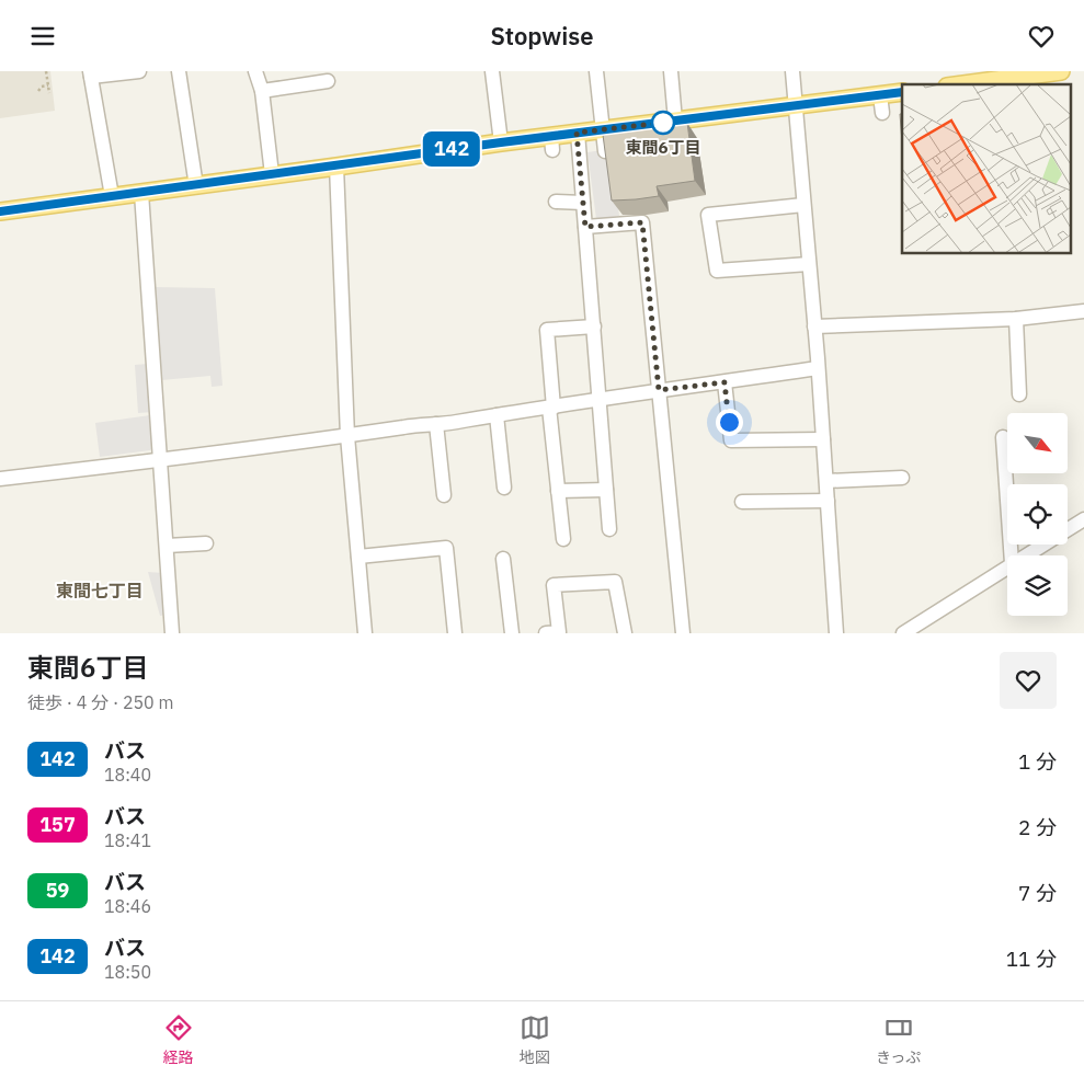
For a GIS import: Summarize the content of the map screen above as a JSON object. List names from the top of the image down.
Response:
{
  "districts": ["東間七丁目"],
  "places": ["東間6丁目"],
  "lines": ["bus line 142"],
  "north": "bottom right",
  "page": {
    "header": "Stopwise",
    "on_map": "142",
    "heading": ["東間6丁目", "徒歩 · 4 分 · 250 m"],
    "list": [
      {
        "mark": "142",
        "name": "バス",
        "note": "18:40",
        "value": "1 分"
      },
      {
        "mark": "157",
        "name": "バス",
        "note": "18:41",
        "value": "2 分"
      },
      {
        "mark": "59",
        "name": "バス",
        "note": "18:46",
        "value": "7 分"
      },
      {
        "mark": "142",
        "name": "バス",
        "note": "18:50",
        "value": "11 分"
      }
    ],
    "tabs": ["経路", "地図", "きっぷ"]
  }
}
